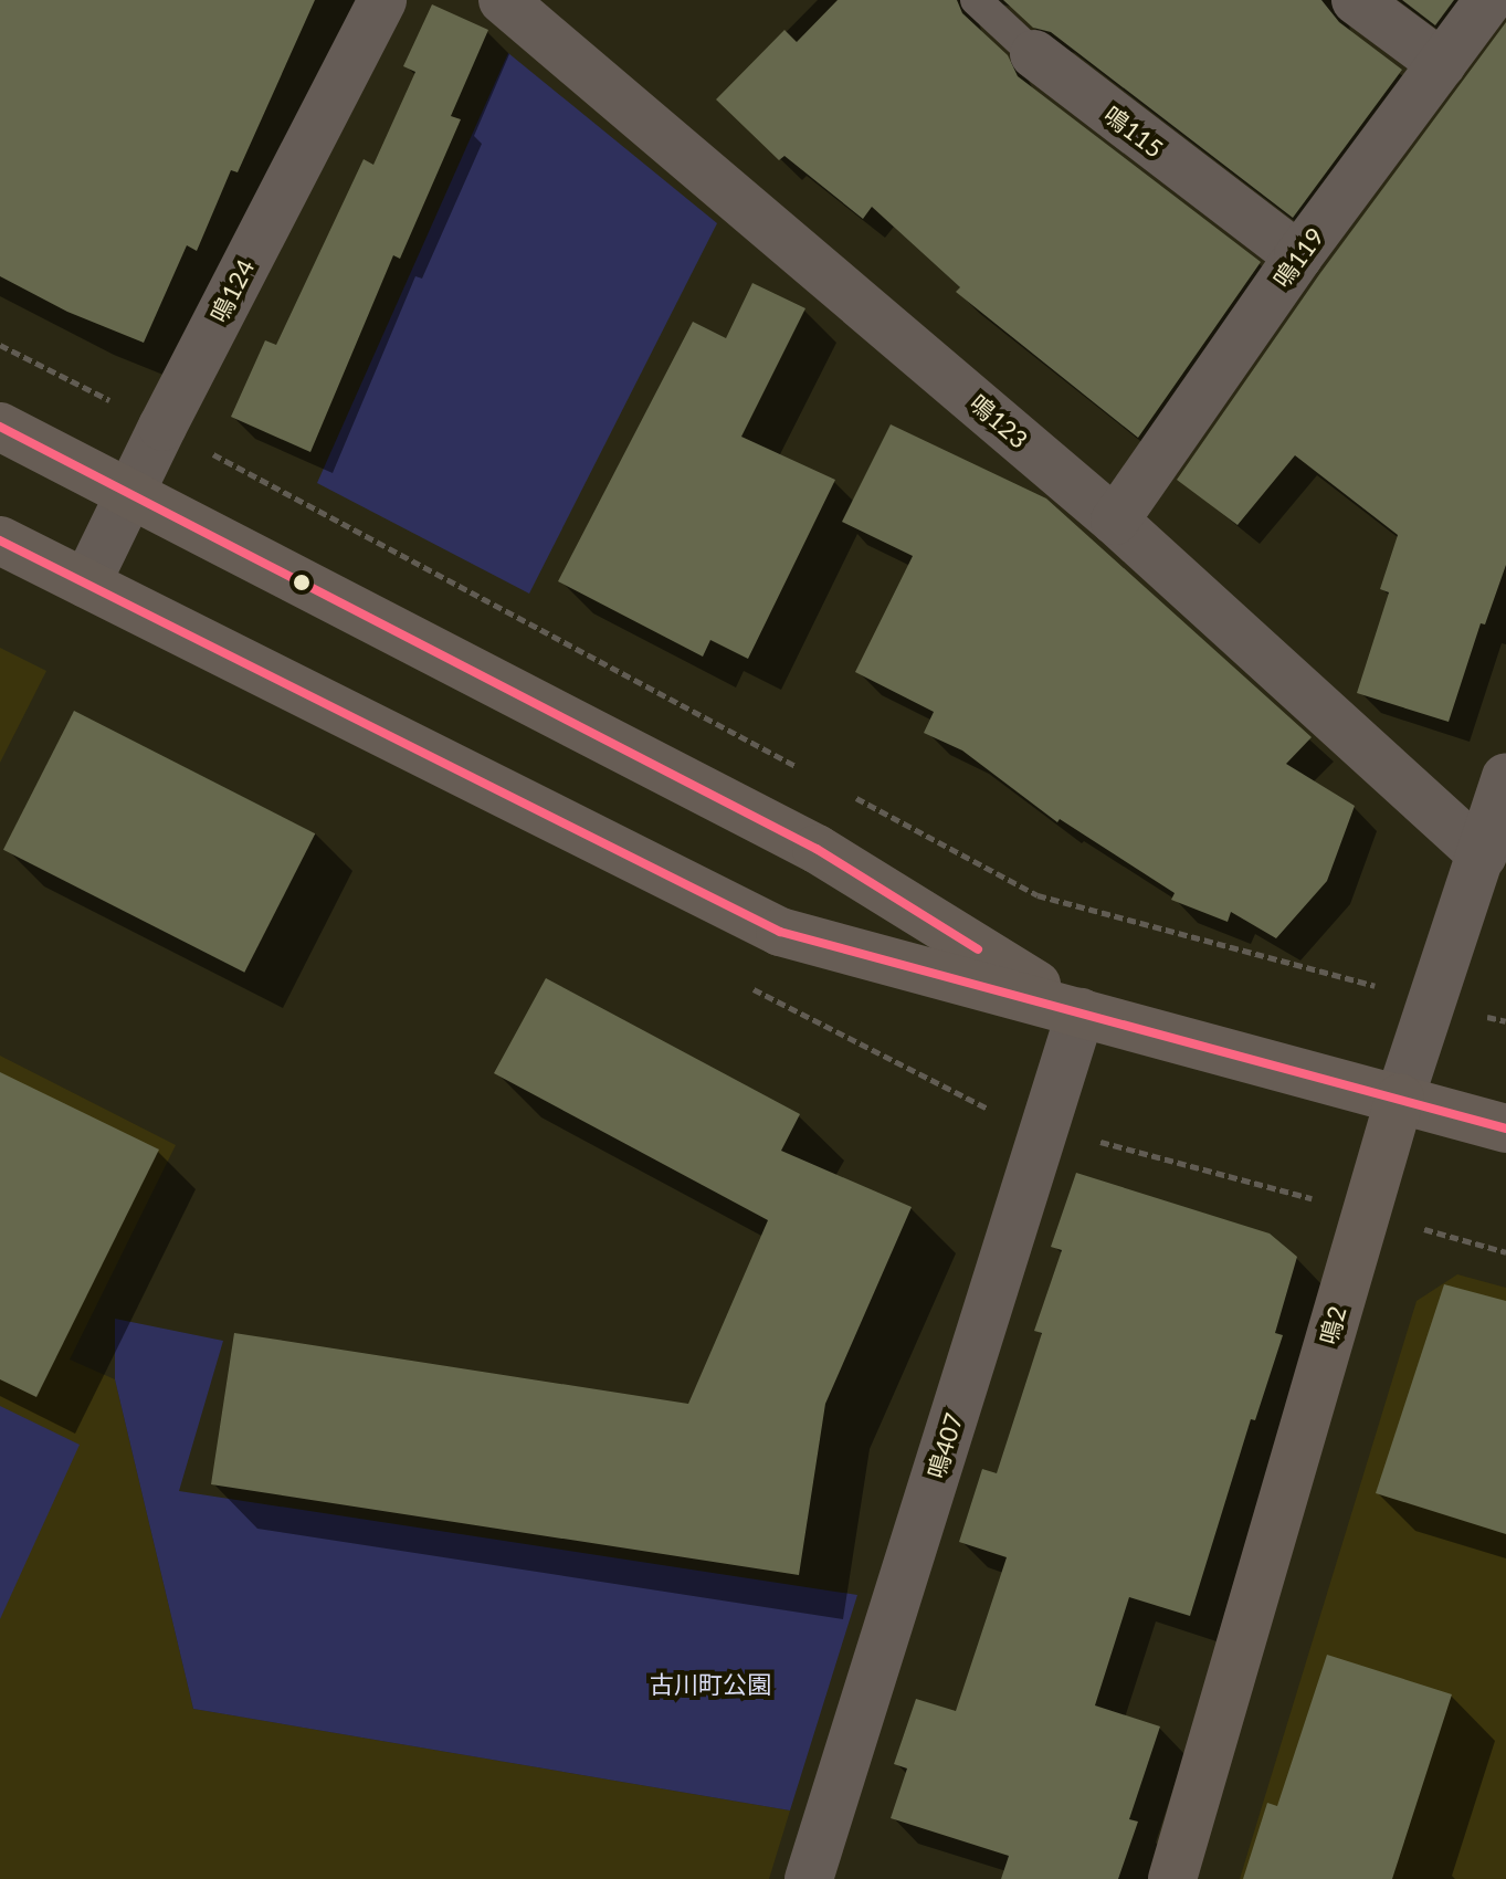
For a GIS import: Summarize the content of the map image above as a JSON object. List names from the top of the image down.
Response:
{
  "streets": {
    "main road": ["鳴2"],
    "street": [
      "鳴115",
      "鳴119",
      "鳴124",
      "鳴123",
      "鳴407"
    ]
  },
  "crossings": [
    ["鳴115", "鳴119"],
    ["鳴119", "鳴123"],
    ["鳴123", "鳴2"]
  ],
  "parks": ["古川町公園"]
}
